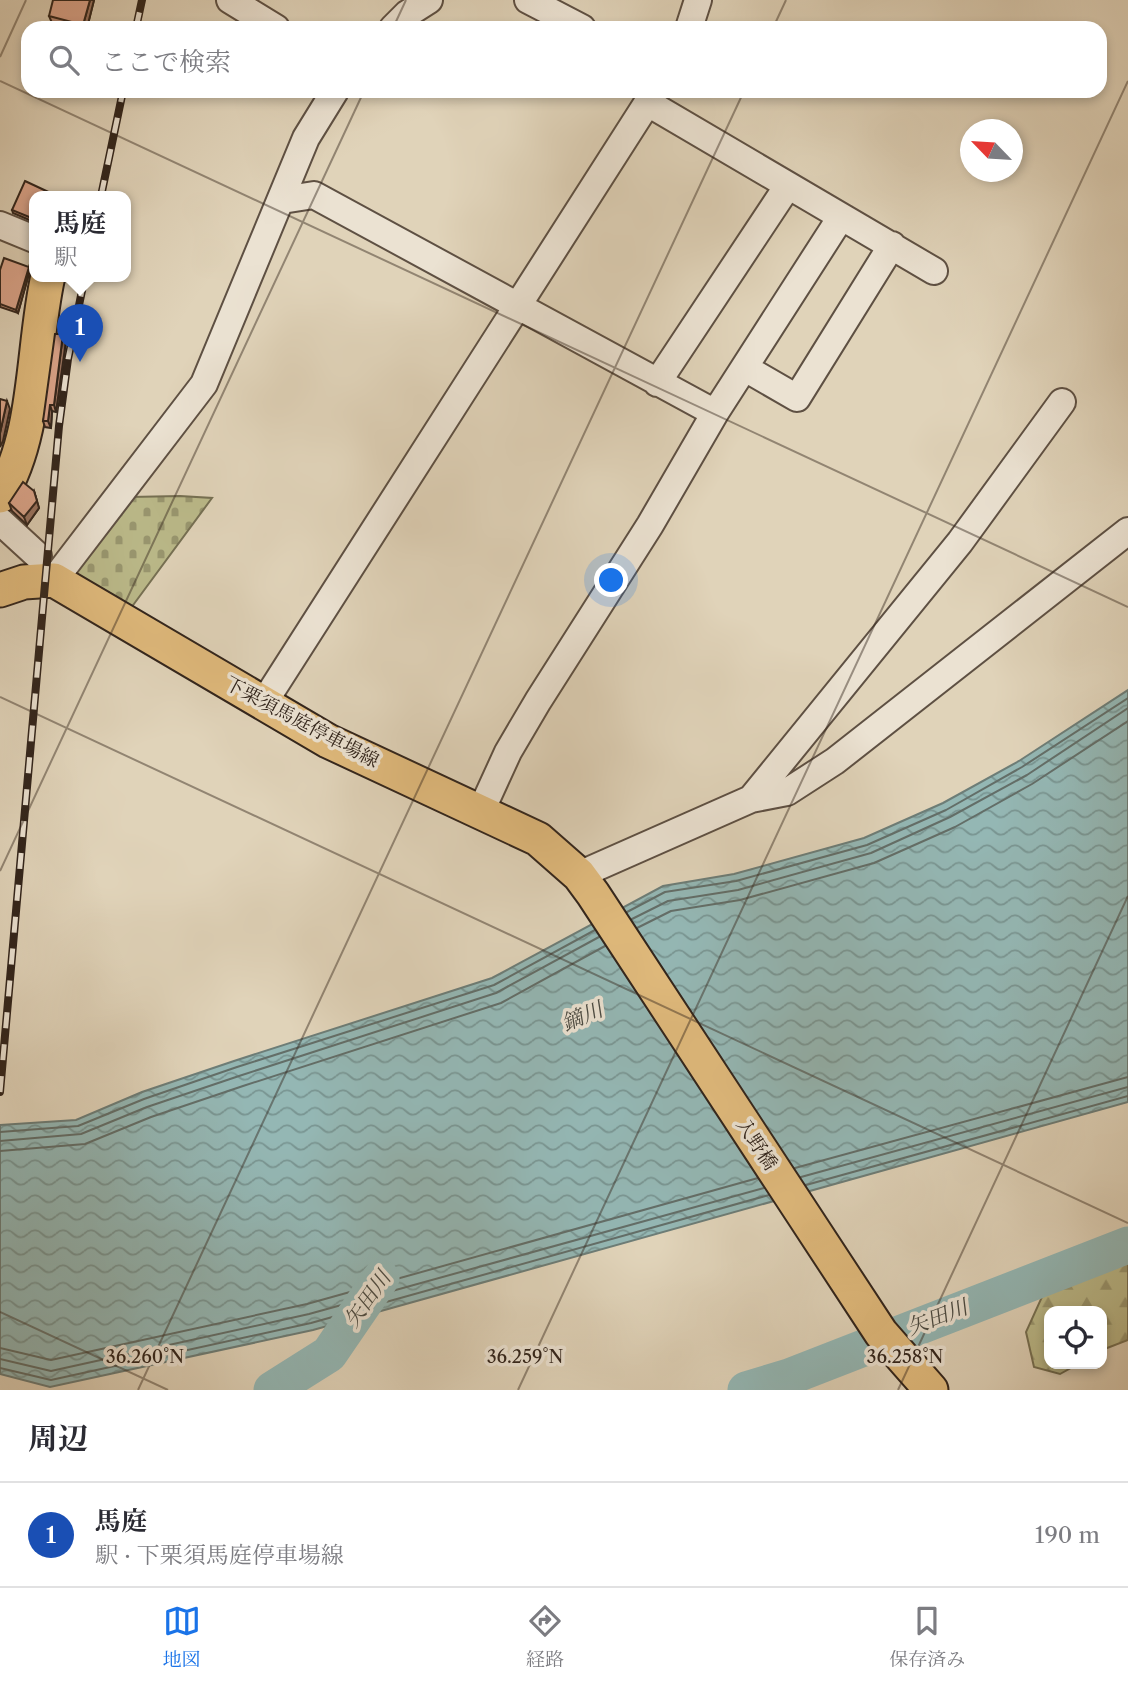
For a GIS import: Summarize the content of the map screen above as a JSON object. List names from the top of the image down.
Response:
{
  "streets": {
    "main road": ["下栗須馬庭停車場線", "入野橋"]
  },
  "crossings": [
    ["下栗須馬庭停車場線", "入野橋"]
  ],
  "water": ["鏑川", "矢田川"],
  "north": "top left",
  "page": {
    "search": "ここで検索",
    "popup": ["馬庭", "駅"],
    "pins": "1",
    "heading": "周辺",
    "list": [
      {
        "mark": "1",
        "name": "馬庭",
        "note": "駅 · 下栗須馬庭停車場線",
        "value": "190 m"
      }
    ],
    "nav": ["地図", "経路", "保存済み"]
  },
  "coordinates": ["36.260°N", "36.259°N", "36.258°N"]
}
